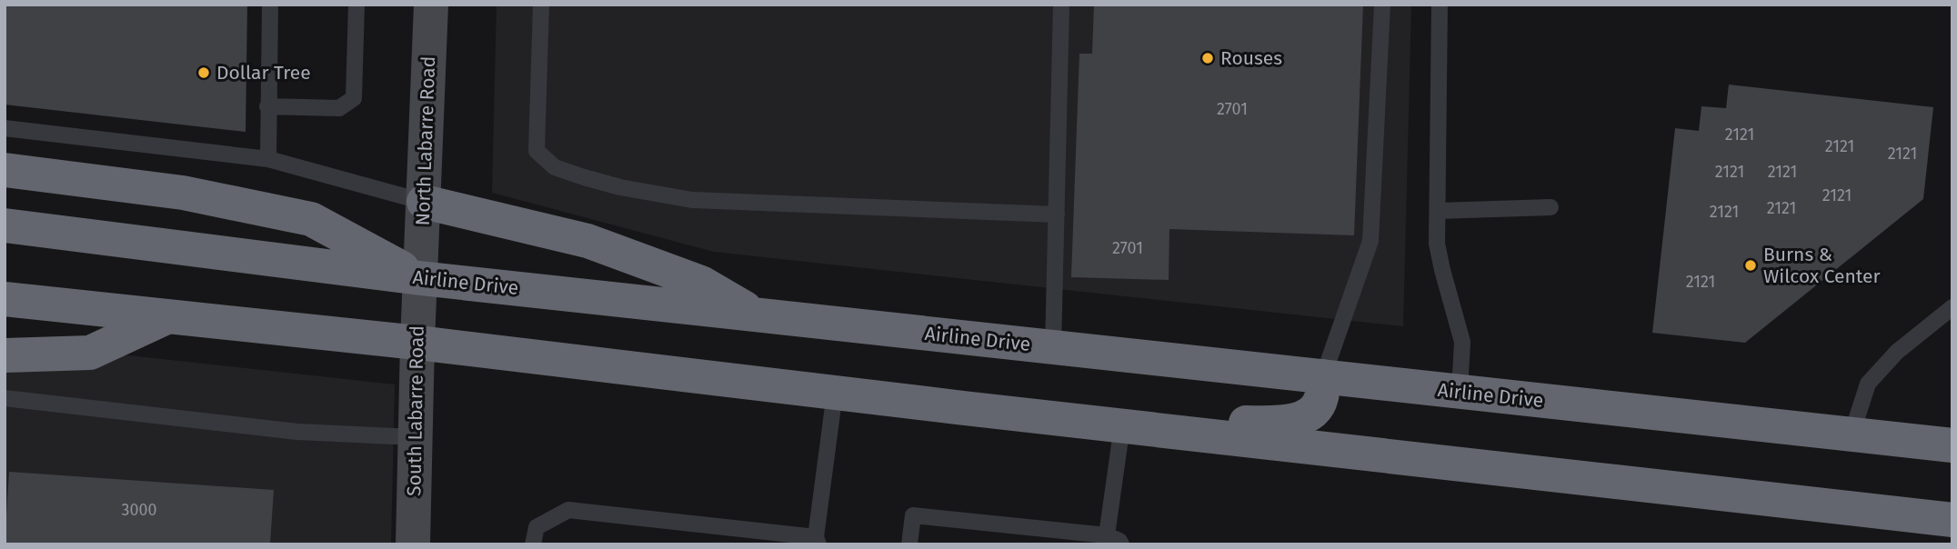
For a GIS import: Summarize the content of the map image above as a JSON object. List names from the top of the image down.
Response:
{
  "streets": {
    "highway": ["Airline Drive"],
    "street": ["North Labarre Road", "South Labarre Road"]
  },
  "crossings": [
    ["North Labarre Road", "Airline Drive"],
    ["North Labarre Road", "South Labarre Road"],
    ["Airline Drive", "South Labarre Road"]
  ],
  "places": ["Rouses", "Dollar Tree", "Burns & Wilcox Center"],
  "house_numbers": [
    "2701",
    "2121",
    "2121",
    "2121",
    "2121",
    "2121",
    "2121",
    "2121",
    "2121",
    "2701",
    "2121",
    "3000"
  ]
}
